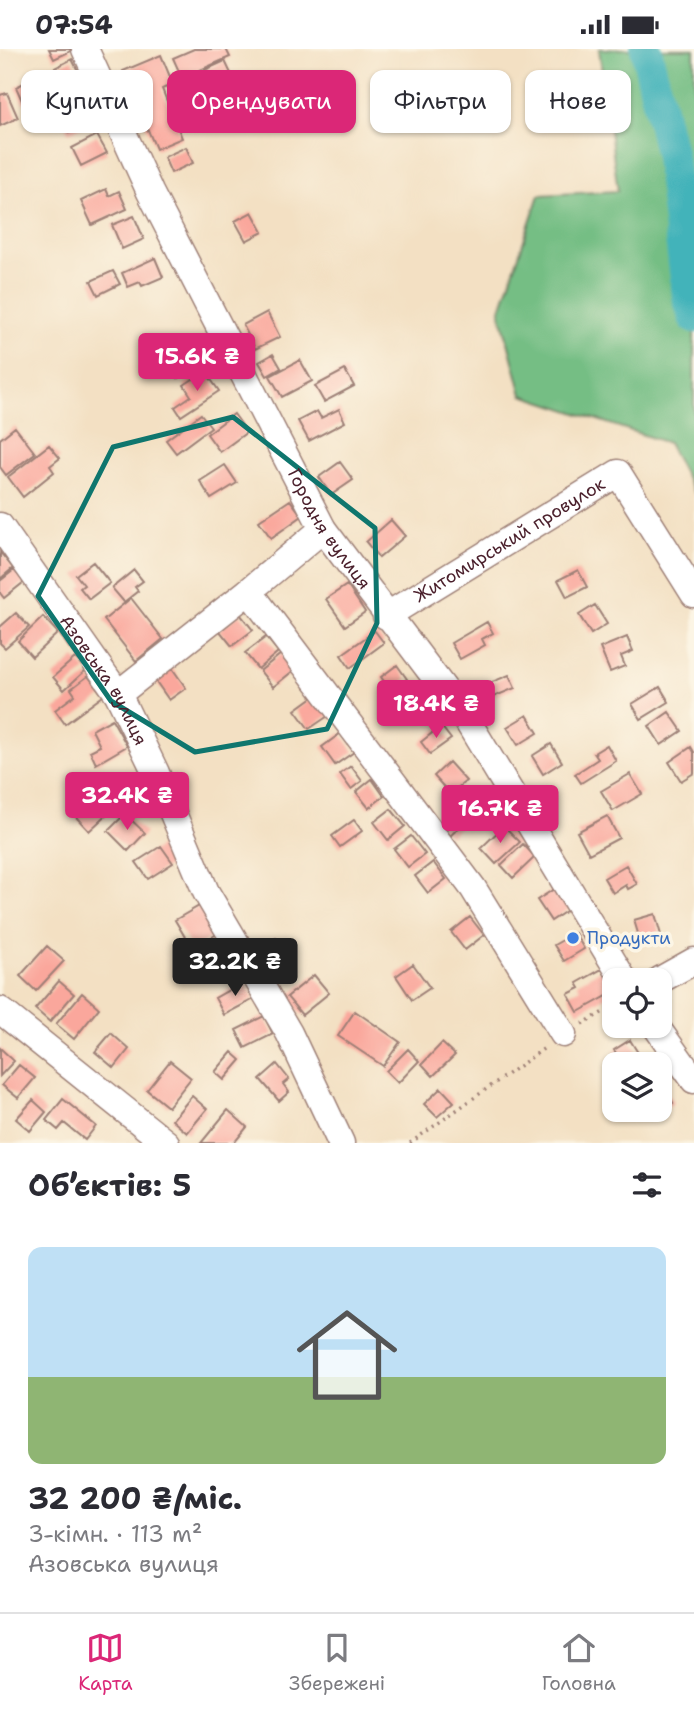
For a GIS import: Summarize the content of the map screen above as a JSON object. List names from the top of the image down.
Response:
{
  "streets": {
    "street": ["Городня вулиця", "Житомирський провулок", "Азовська вулиця"]
  },
  "crossings": [
    ["Городня вулиця", "Житомирський провулок"]
  ],
  "places": ["Продукти"],
  "page": {
    "status": "07:54",
    "chip": [
      "Купити",
      "Орендувати",
      "Фільтри",
      "Нове"
    ],
    "price": [
      "15.6K ₴",
      "18.4K ₴",
      "32.4K ₴",
      "16.7K ₴",
      "32.2K ₴"
    ],
    "heading": "Об’єктів: 5",
    "list": [
      {
        "name": "32 200 ₴/міс.",
        "note": "3-кімн. · 113 m² · Азовська вулиця"
      }
    ],
    "tabs": ["Карта", "Збережені", "Головна"]
  }
}
